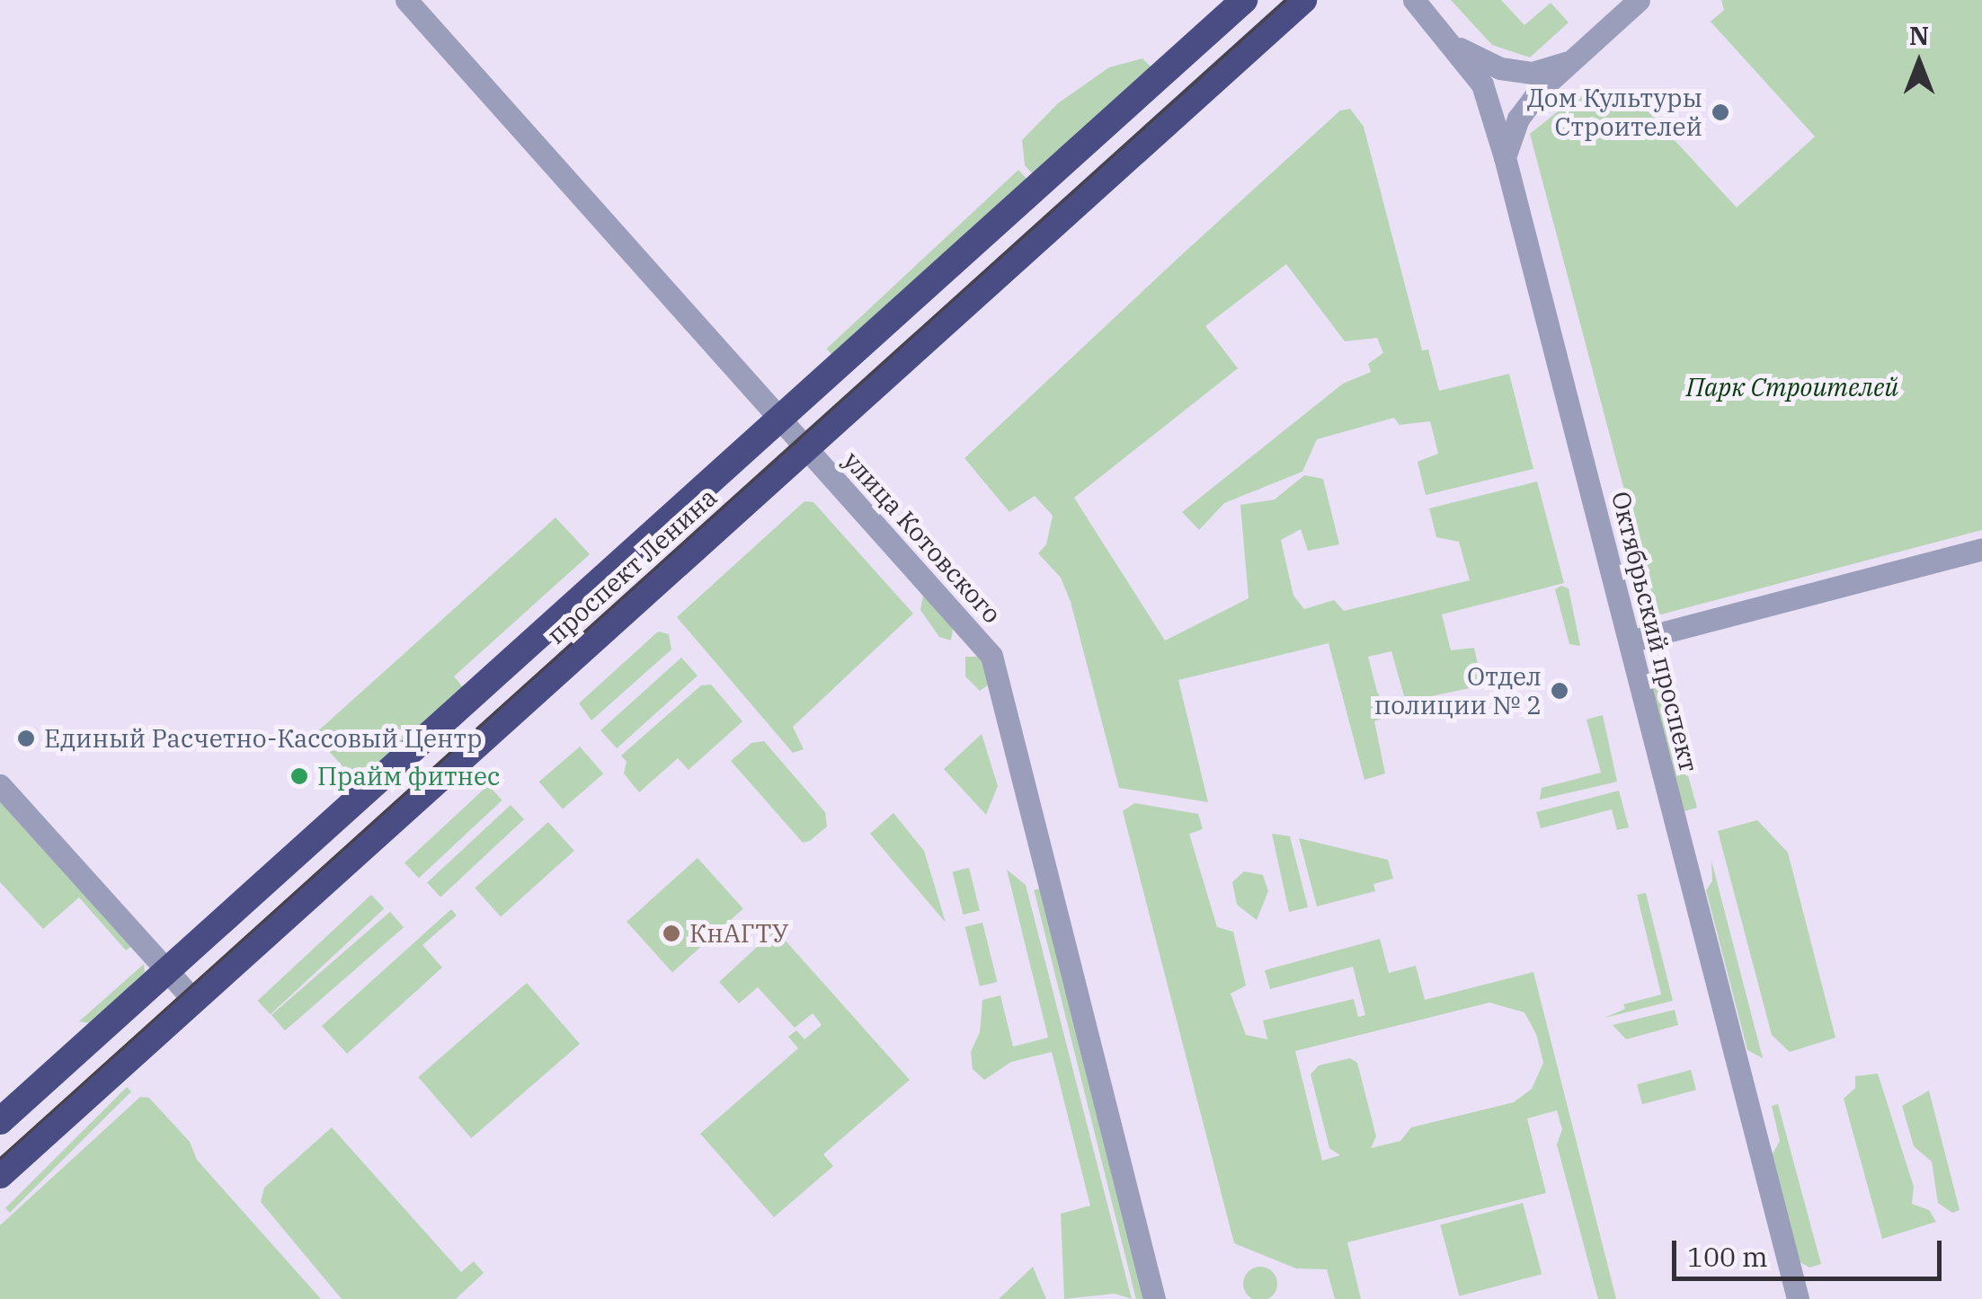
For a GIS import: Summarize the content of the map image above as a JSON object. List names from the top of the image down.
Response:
{
  "streets": {
    "highway": ["проспект Ленина"],
    "street": ["улица Котовского", "Октябрьский проспект"]
  },
  "crossings": [
    ["улица Котовского", "проспект Ленина"]
  ],
  "parks": ["Парк Строителей"],
  "places": [
    "Дом Культуры Строителей",
    "Отдел полиции № 2",
    "Единый Расчетно-Кассовый Центр",
    "Прайм фитнес",
    "КнАГТУ"
  ],
  "scale_bar": "100 m",
  "north": "top"
}
